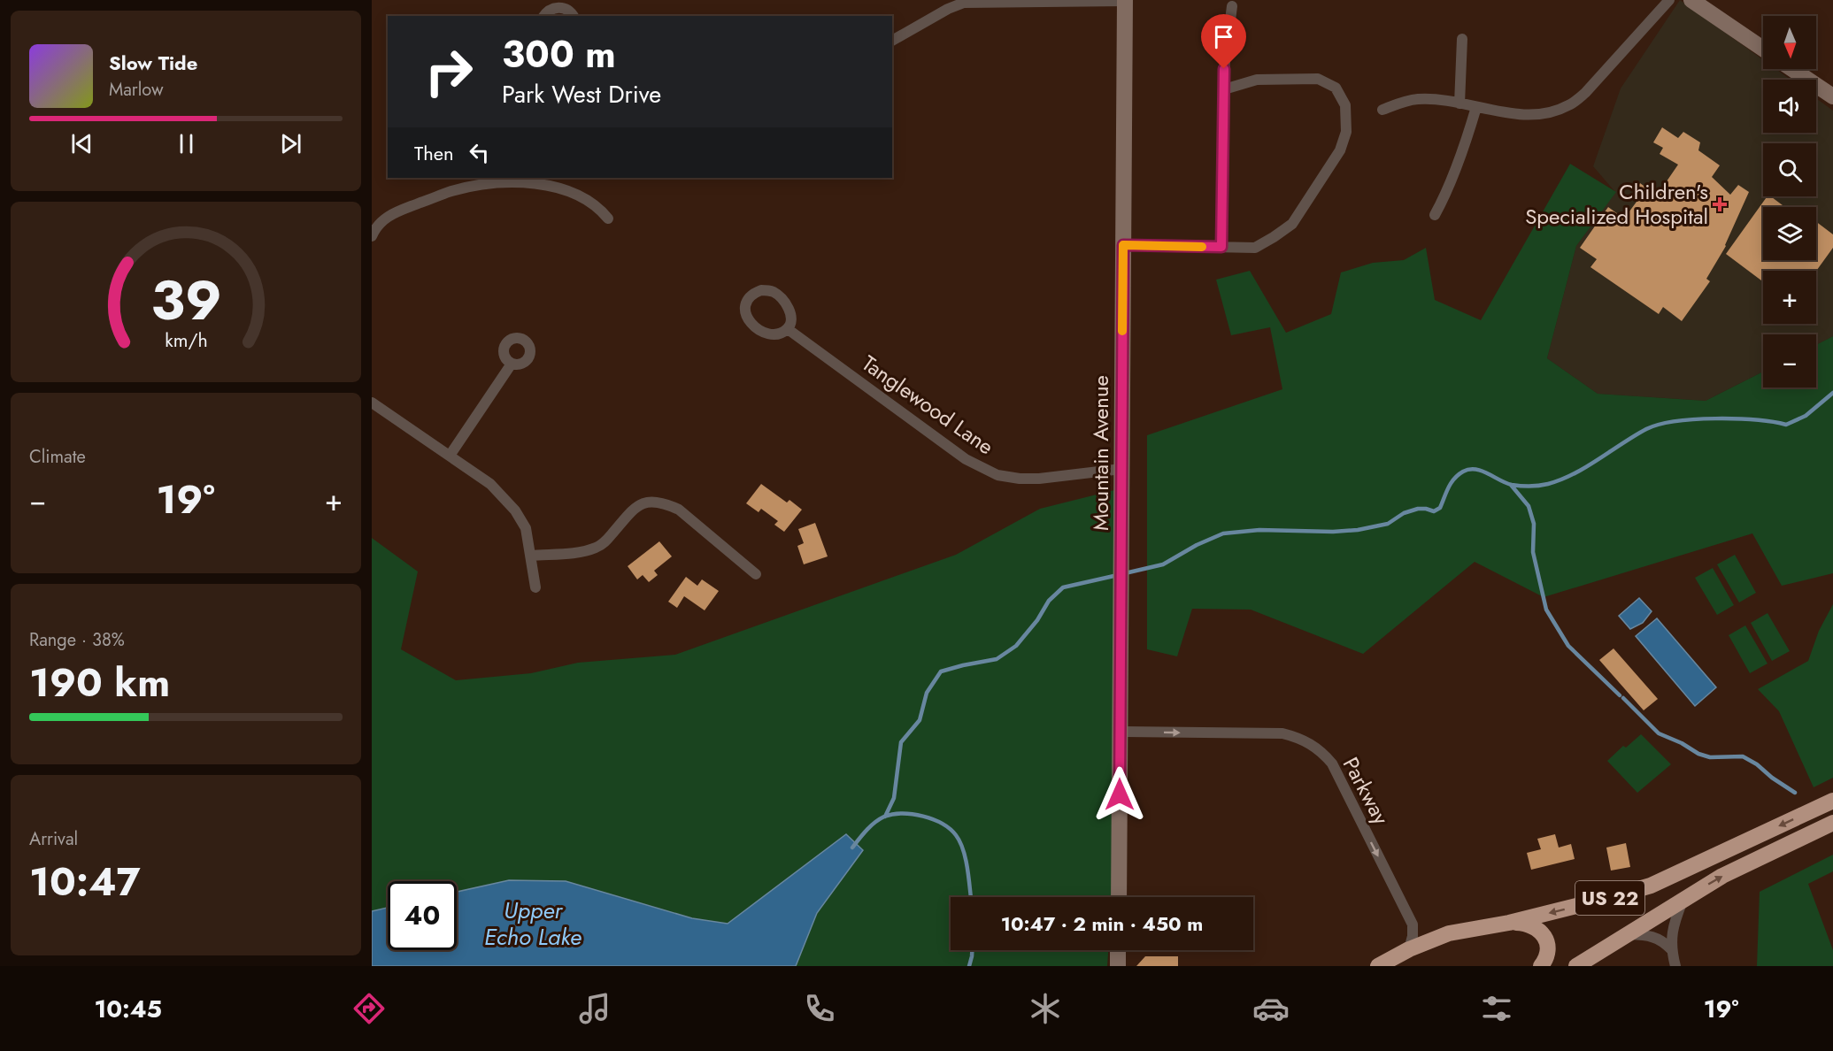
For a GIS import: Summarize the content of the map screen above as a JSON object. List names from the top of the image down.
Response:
{
  "streets": {
    "highway": ["US 22"],
    "street": ["Tanglewood Lane", "Mountain Avenue", "Parkway"]
  },
  "crossings": [
    ["Tanglewood Lane", "Mountain Avenue"],
    ["Mountain Avenue", "Parkway"],
    ["Parkway", "US 22"]
  ],
  "one_way": ["Parkway"],
  "water": ["Upper Echo Lake"],
  "places": {
    "health": ["Children's Specialized Hospital"]
  },
  "north": "bottom",
  "page": {
    "map_buttons": ["+", "−"],
    "turn": ["300 m", "Park West Drive"],
    "song": ["Slow Tide", "Marlow"],
    "then": "Then",
    "tile": [
      "Climate",
      ["Range · 38%", "190 km"],
      ["Arrival", "10:47"]
    ],
    "heat": ["−", "19°", "+"],
    "limit": "40",
    "trip": "10:47 · 2 min · 450 m",
    "tabs": ["10:45", "19°"],
    "gauge": ["39", "km/h"]
  }
}
